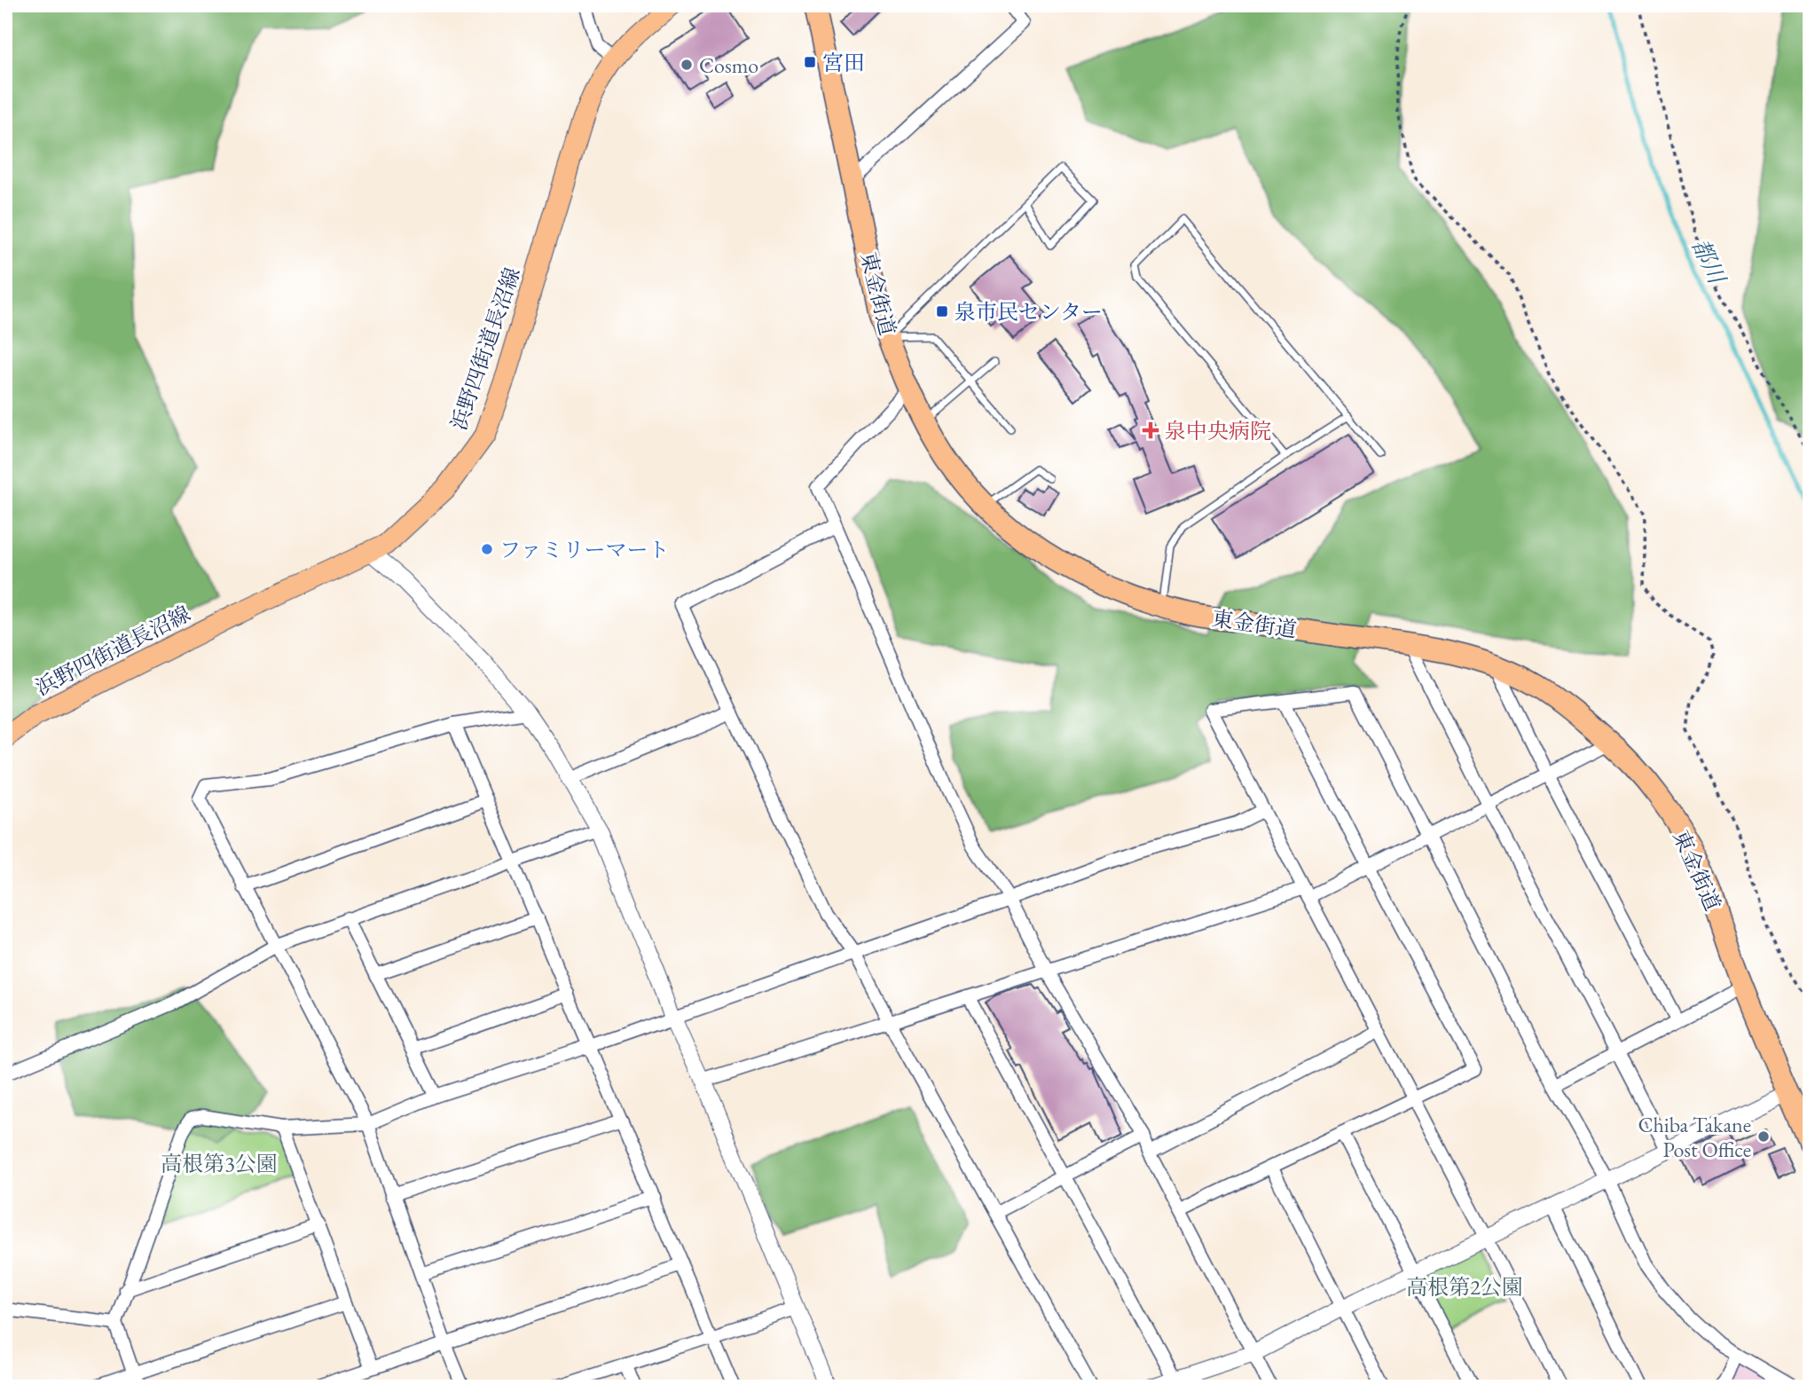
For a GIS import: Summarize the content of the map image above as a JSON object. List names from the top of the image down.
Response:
{
  "streets": {
    "highway": ["東金街道"],
    "main road": ["浜野四街道長沼線"]
  },
  "water": ["都川"],
  "parks": ["高根第3公園", "高根第2公園"],
  "places": {
    "transit": ["宮田", "泉市民センター"],
    "other": ["Cosmo", "ファミリーマート", "Chiba Takane Post Office"],
    "health": ["泉中央病院"]
  }
}
